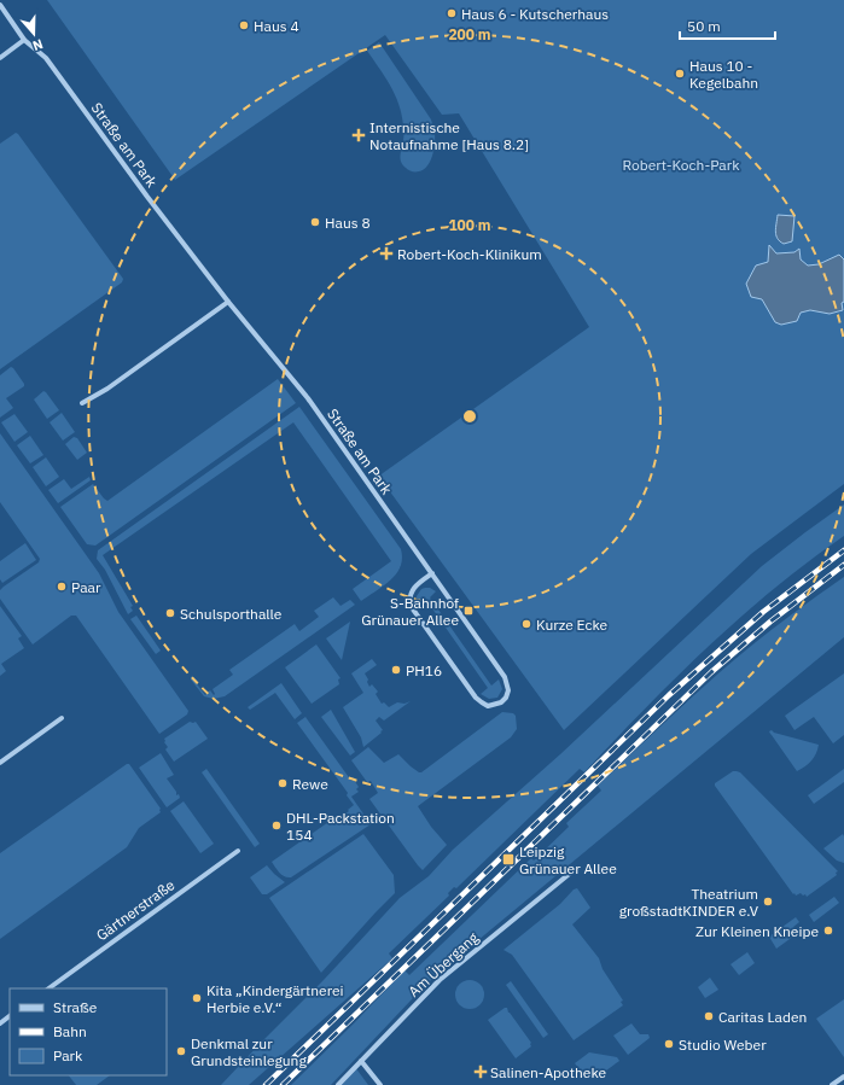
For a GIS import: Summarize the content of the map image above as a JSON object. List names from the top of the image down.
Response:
{
  "streets": {
    "street": ["Straße am Park", "Gärtnerstraße", "Am Übergang"]
  },
  "parks": ["Robert-Koch-Park"],
  "places": {
    "other": [
      "Haus 6 - Kutscherhaus",
      "Haus 4",
      "Haus 10 - Kegelbahn",
      "Haus 8",
      "Paar",
      "Schulsporthalle",
      "Kurze Ecke",
      "PH16",
      "Rewe",
      "DHL-Packstation 154",
      "Theatrium großstadtKINDER e.V",
      "Zur Kleinen Kneipe",
      "Kita „Kindergärtnerei Herbie e.V.“",
      "Caritas Laden",
      "Studio Weber",
      "Denkmal zur Grundsteinlegung"
    ],
    "health": ["Internistische Notaufnahme [Haus 8.2]", "Robert-Koch-Klinikum", "Salinen-Apotheke"],
    "transit": ["S-Bahnhof Grünauer Allee", "Leipzig Grünauer Allee"]
  },
  "legend": ["Straße", "Bahn", "Park"],
  "scale_bar": "50 m",
  "north": "bottom",
  "rings": ["200 m", "100 m"]
}
